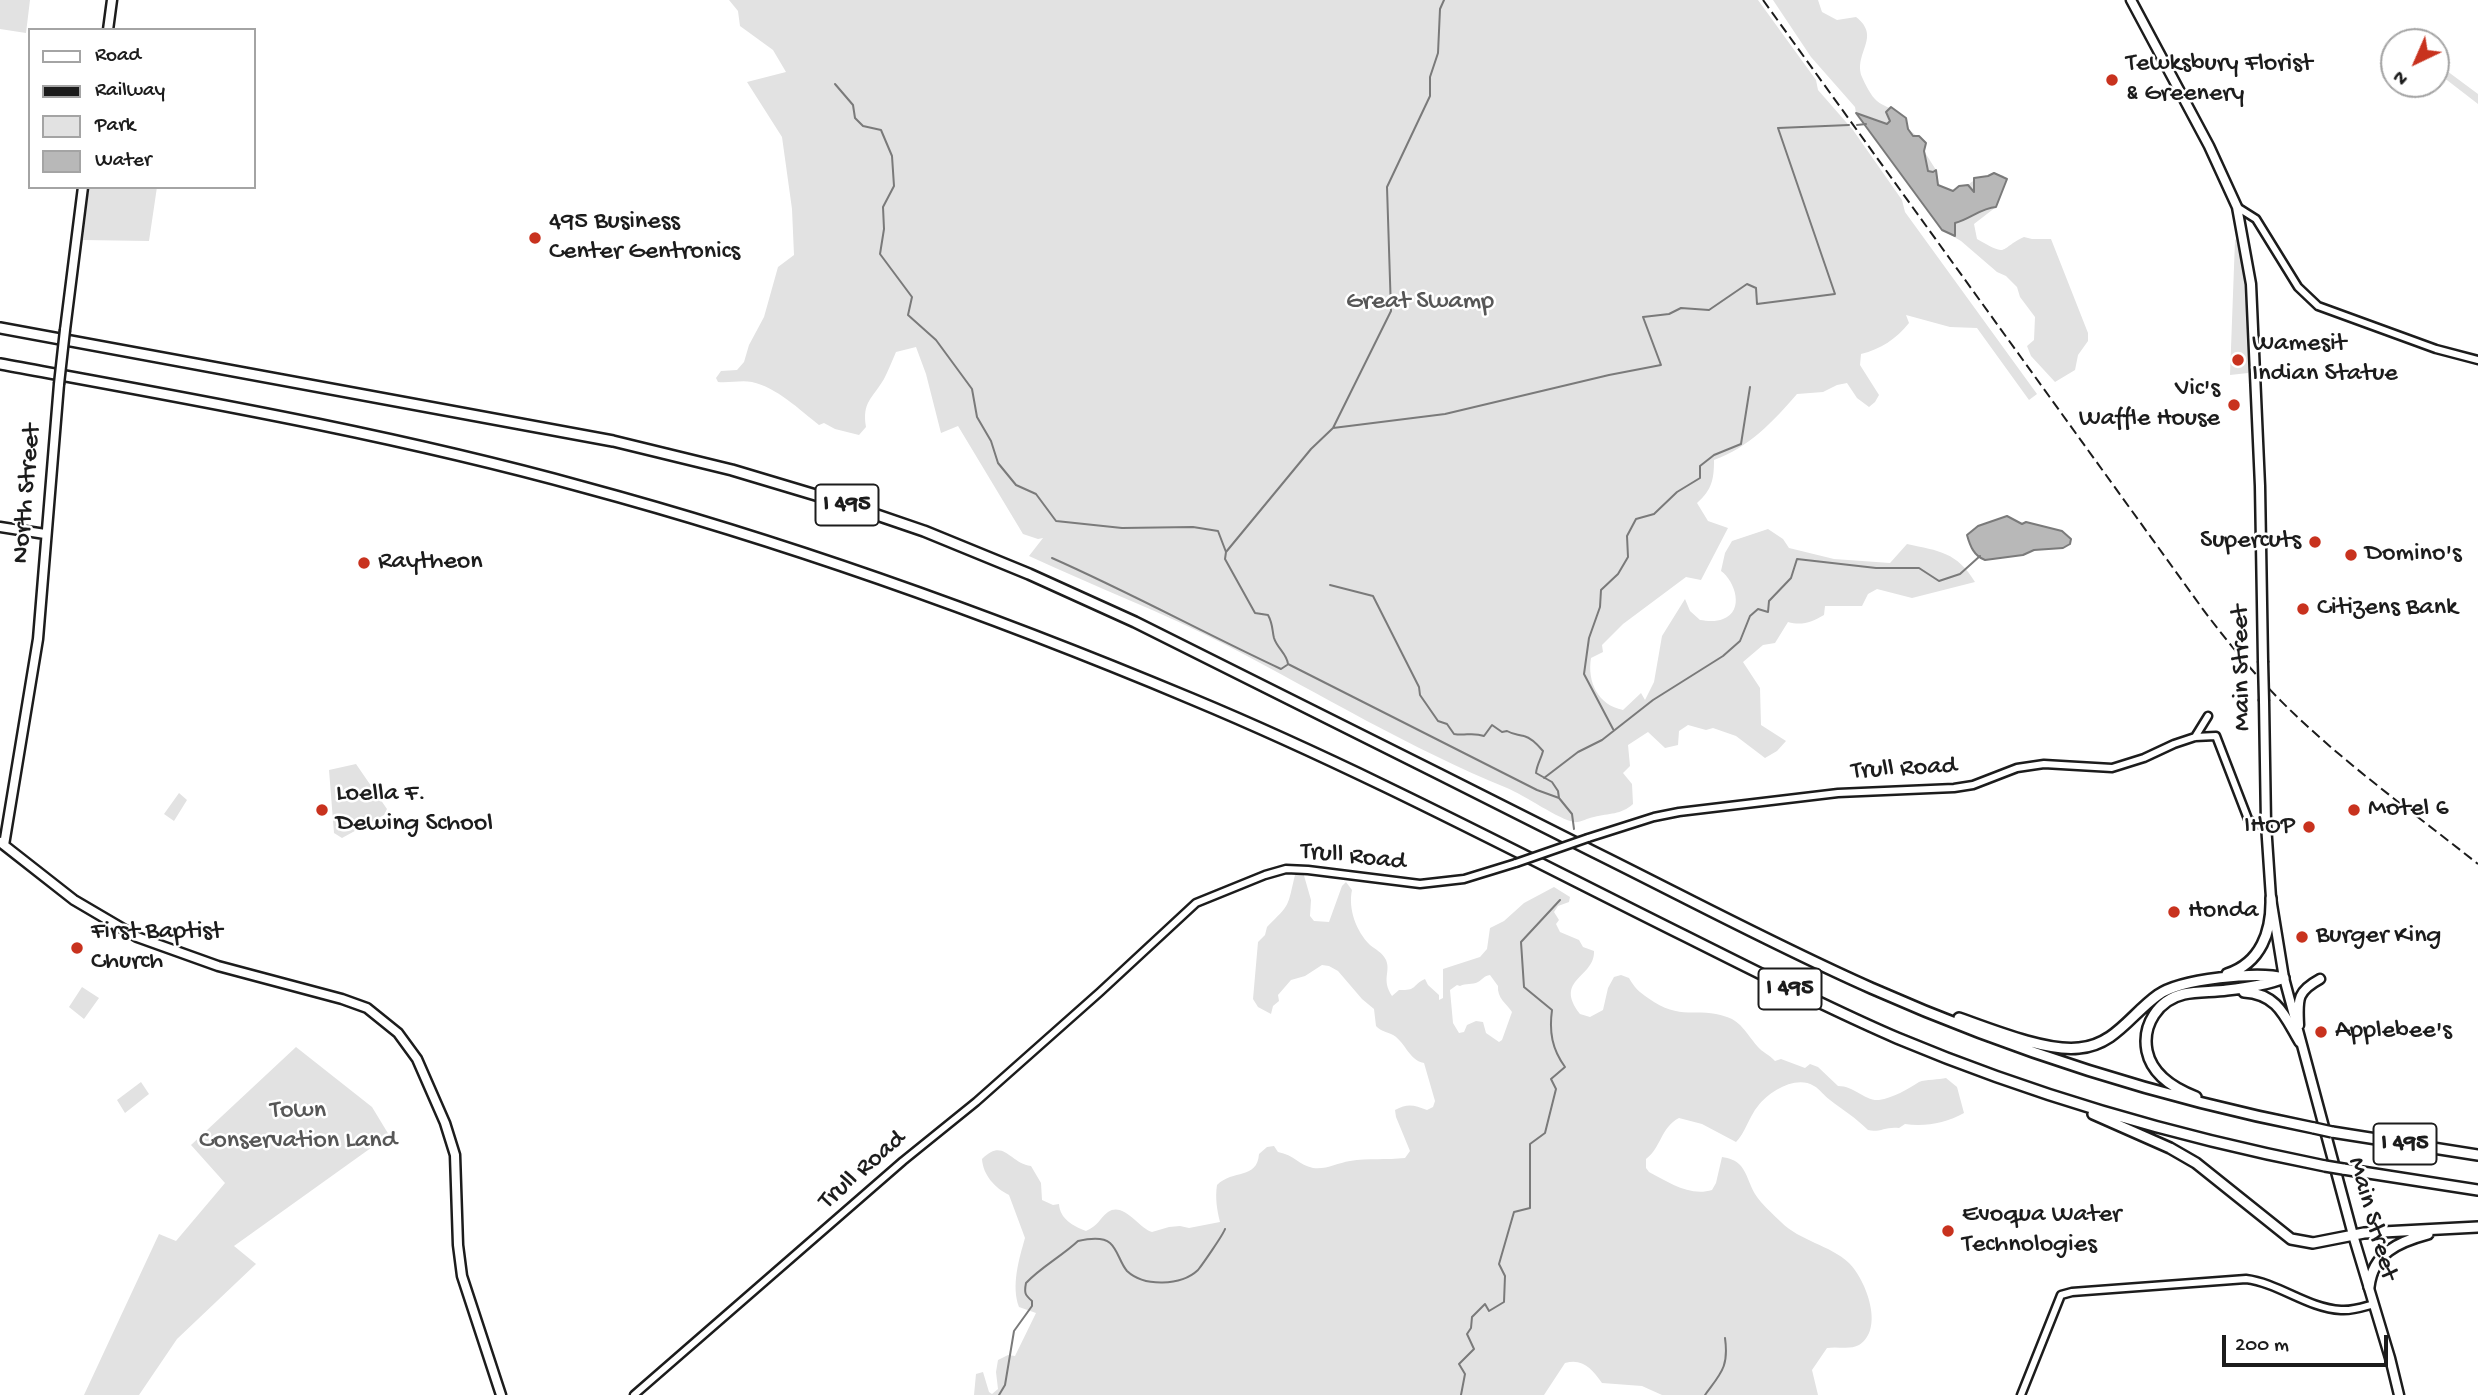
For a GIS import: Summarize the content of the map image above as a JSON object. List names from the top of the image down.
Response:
{
  "streets": {
    "highway": ["I 495"],
    "main road": ["North Street", "Main Street"],
    "street": ["Trull Road"]
  },
  "crossings": [
    ["Main Street", "Trull Road"]
  ],
  "parks": ["Great Swamp", "Town Conservation Land"],
  "places": [
    "Tewksbury Florist & Greenery",
    "495 Business Center Gentronics",
    "Wamesit Indian Statue",
    "Vic's Waffle House",
    "Supercuts",
    "Domino's",
    "Raytheon",
    "Citizens Bank",
    "Loella F. Dewing School",
    "Motel 6",
    "IHOP",
    "Honda",
    "Burger King",
    "First Baptist Church",
    "Applebee's",
    "Evoqua Water Technologies"
  ],
  "legend": [
    "Road",
    "Railway",
    "Park",
    "Water"
  ],
  "scale_bar": "200 m",
  "north": "bottom left"
}
